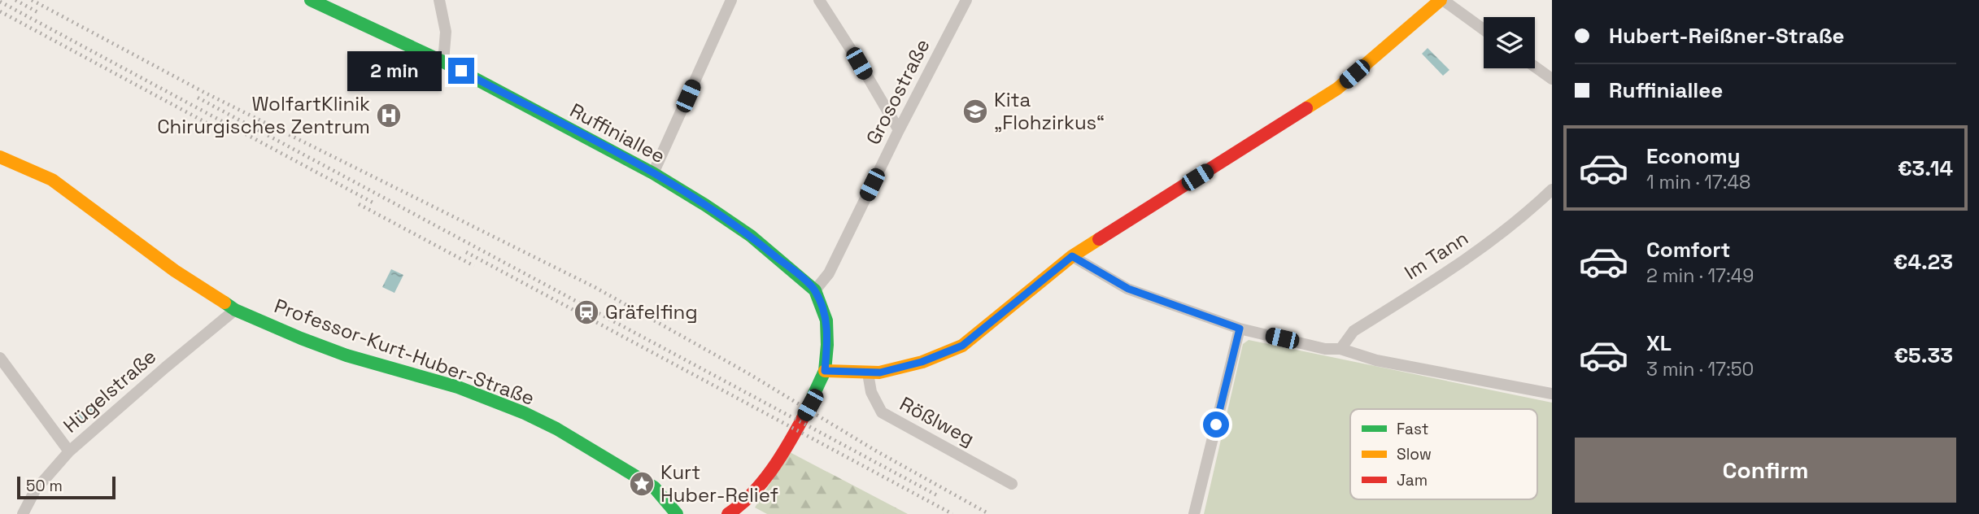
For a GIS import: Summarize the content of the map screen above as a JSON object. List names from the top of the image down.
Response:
{
  "streets": {
    "street": [
      "Grosostraße",
      "Ruffiniallee",
      "Im Tann",
      "Professor-Kurt-Huber-Straße",
      "Hügelstraße",
      "Rößlweg"
    ]
  },
  "crossings": [
    ["Grosostraße", "Ruffiniallee"],
    ["Professor-Kurt-Huber-Straße", "Hügelstraße"]
  ],
  "places": {
    "school or university": ["Kita „Flohzirkus“"],
    "hospital": ["WolfartKlinik Chirurgisches Zentrum"],
    "station": ["Gräfelfing"],
    "place": ["Kurt Huber-Relief"]
  },
  "legend": ["Fast", "Slow", "Jam"],
  "scale_bar": "50 m",
  "page": {
    "banner": ["Hubert-Reißner-Straße", "Ruffiniallee"],
    "bubble": "2 min",
    "list": [
      {
        "name": "Economy",
        "note": "1 min · 17:48",
        "value": "€3.14"
      },
      {
        "name": "Comfort",
        "note": "2 min · 17:49",
        "value": "€4.23"
      },
      {
        "name": "XL",
        "note": "3 min · 17:50",
        "value": "€5.33"
      }
    ],
    "buttons": "Confirm",
    "scale": "50 m"
  }
}
